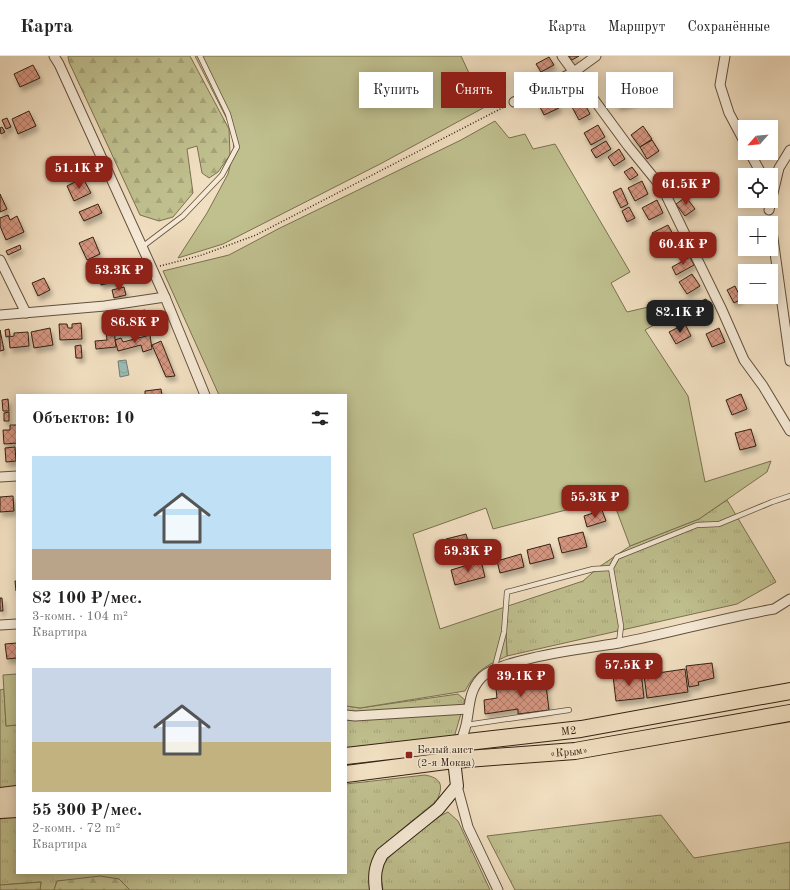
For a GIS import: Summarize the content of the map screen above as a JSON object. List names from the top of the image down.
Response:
{
  "streets": {
    "highway": ["М2", "«Крым»"]
  },
  "places": {
    "transit": ["Белый аист (2-я Моква)"]
  },
  "north": "bottom left",
  "page": {
    "header": "Карта",
    "nav": ["Карта", "Маршрут", "Сохранённые"],
    "chip": [
      "Купить",
      "Снять",
      "Фильтры",
      "Новое"
    ],
    "map_buttons": ["+", "−"],
    "price": [
      "51.1K ₽",
      "61.5K ₽",
      "60.4K ₽",
      "53.3K ₽",
      "82.1K ₽",
      "86.8K ₽",
      "55.3K ₽",
      "59.3K ₽",
      "57.5K ₽",
      "39.1K ₽"
    ],
    "heading": "Объектов: 10",
    "list": [
      {
        "name": "82 100 ₽/мес.",
        "note": "3-комн. · 104 m² · Квартира"
      },
      {
        "name": "55 300 ₽/мес.",
        "note": "2-комн. · 72 m² · Квартира"
      }
    ]
  }
}
